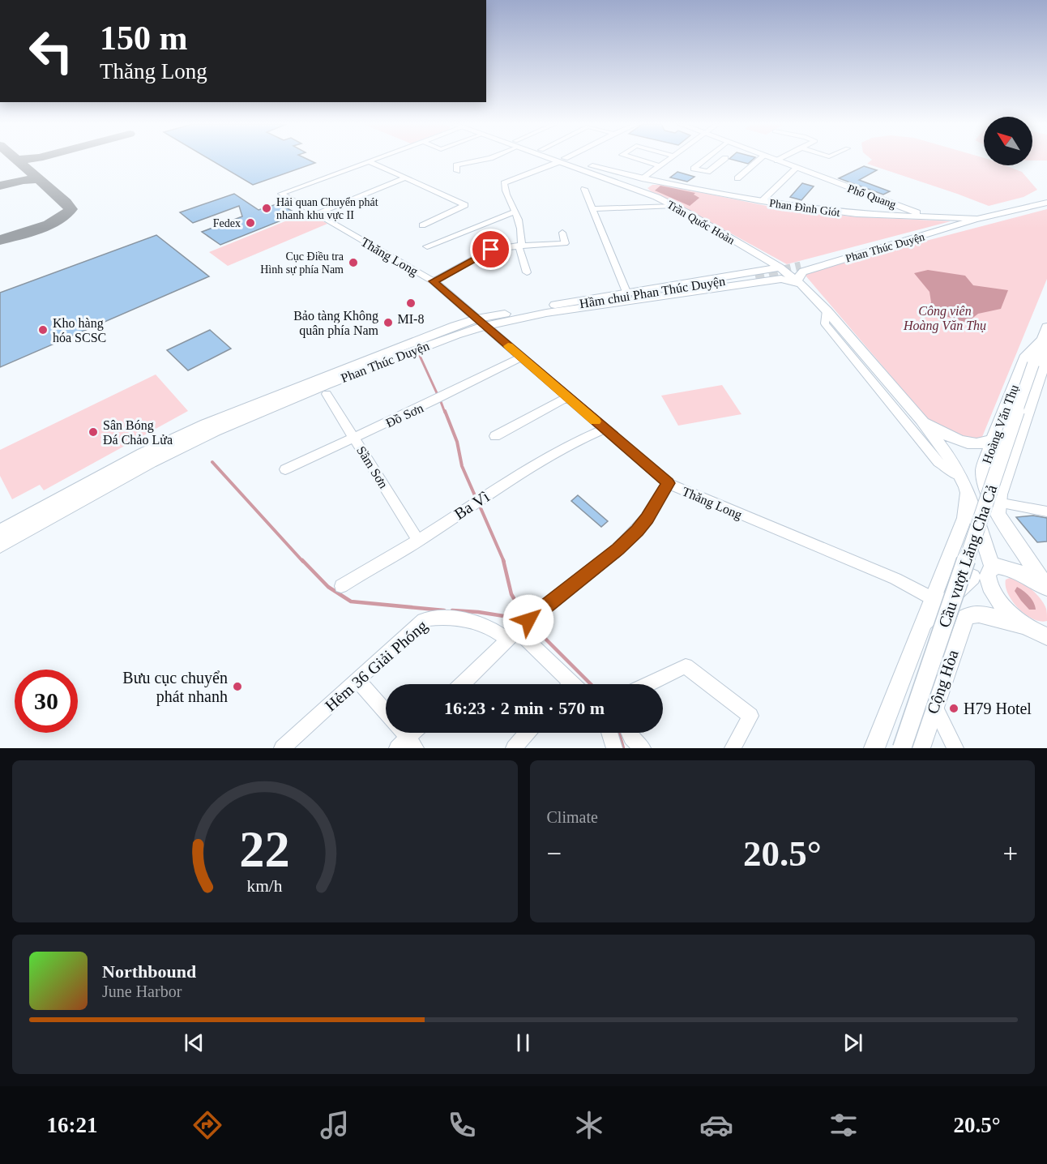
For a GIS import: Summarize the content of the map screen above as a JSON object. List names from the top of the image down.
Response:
{
  "streets": {
    "main road": [
      "Phổ Quang",
      "Phan Đình Giót",
      "Trần Quốc Hoàn",
      "Phan Thúc Duyện",
      "Hầm chui Phan Thúc Duyện",
      "Hoàng Văn Thụ",
      "Cầu vượt Lăng Cha Cả",
      "Cộng Hòa"
    ],
    "street": [
      "Thăng Long",
      "Đồ Sơn",
      "Sầm Sơn",
      "Ba Vì",
      "Hẻm 36 Giải Phóng"
    ]
  },
  "crossings": [
    ["Phổ Quang", "Phan Đình Giót"],
    ["Phan Đình Giót", "Trần Quốc Hoàn"],
    ["Phan Đình Giót", "Phan Thúc Duyện"],
    ["Trần Quốc Hoàn", "Phan Thúc Duyện"],
    ["Trần Quốc Hoàn", "Cộng Hòa"],
    ["Phan Thúc Duyện", "Thăng Long"],
    ["Phan Thúc Duyện", "Hầm chui Phan Thúc Duyện"],
    ["Phan Thúc Duyện", "Sầm Sơn"],
    ["Thăng Long", "Đồ Sơn"],
    ["Thăng Long", "Ba Vì"],
    ["Đồ Sơn", "Sầm Sơn"],
    ["Hoàng Văn Thụ", "Cầu vượt Lăng Cha Cả"],
    ["Sầm Sơn", "Ba Vì"]
  ],
  "parks": ["Công viên Hoàng Văn Thụ"],
  "places": [
    "Hải quan Chuyển phát nhanh khu vực II",
    "Fedex",
    "Cục Điều tra Hình sự phía Nam",
    "MI-8",
    "Bảo tàng Không quân phía Nam",
    "Kho hàng hóa SCSC",
    "Sân Bóng Đá Chảo Lửa",
    "Bưu cục chuyển phát nhanh",
    "H79 Hotel"
  ],
  "north": "top left",
  "page": {
    "turn": ["150 m", "Thăng Long"],
    "limit": "30",
    "trip": "16:23 · 2 min · 570 m",
    "tile": "Climate",
    "heat": ["−", "20.5°", "+"],
    "song": ["Northbound", "June Harbor"],
    "tabs": ["16:21", "20.5°"],
    "gauge": ["22", "km/h"]
  }
}
